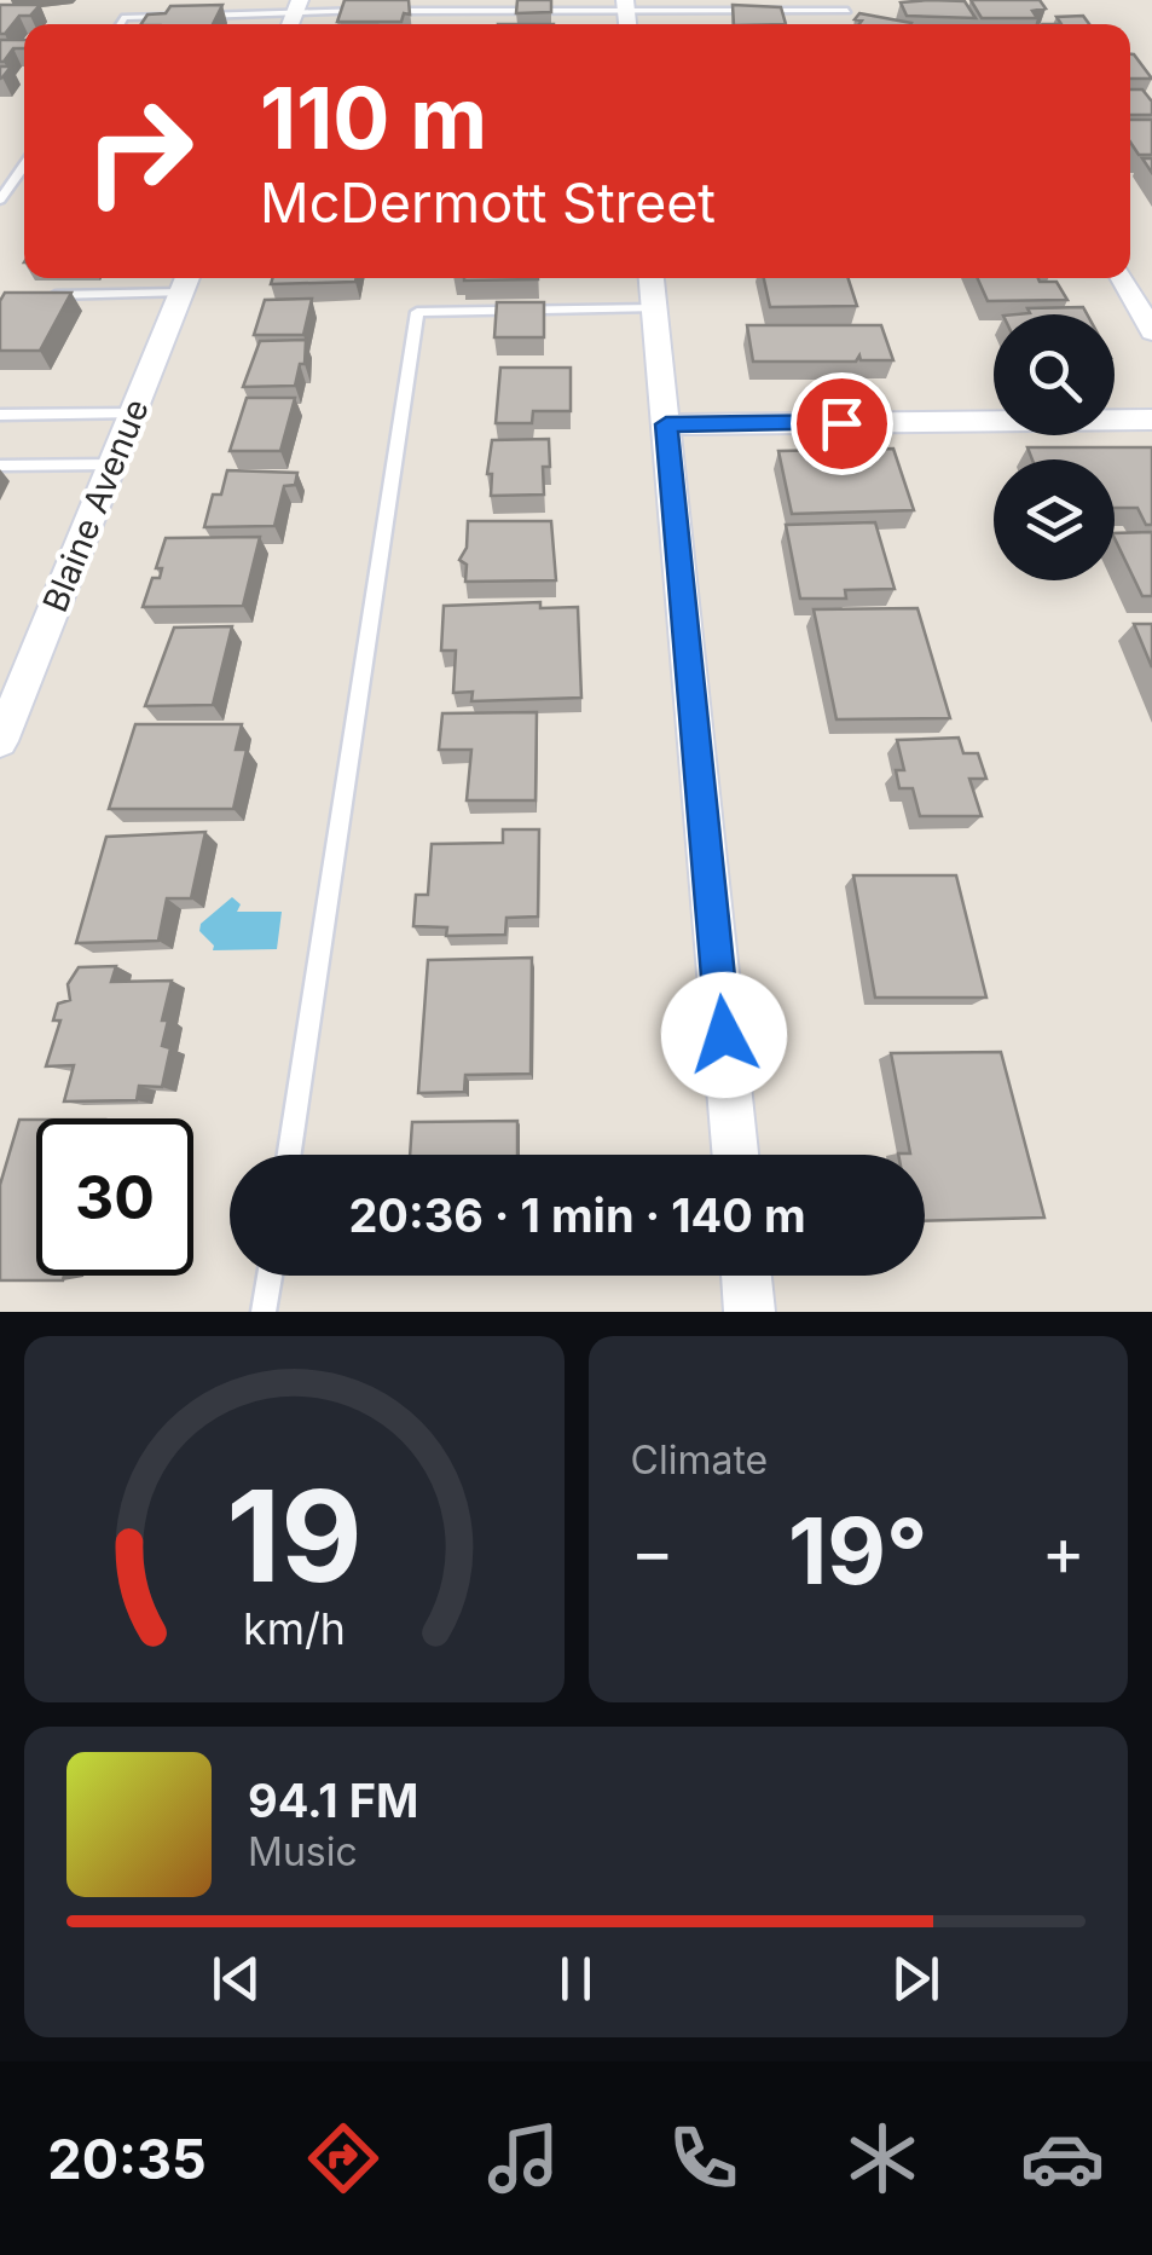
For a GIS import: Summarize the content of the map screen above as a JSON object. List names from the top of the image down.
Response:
{
  "streets": {
    "street": ["Blaine Avenue"]
  },
  "page": {
    "turn": ["110 m", "McDermott Street"],
    "limit": "30",
    "trip": "20:36 · 1 min · 140 m",
    "tile": "Climate",
    "heat": ["−", "19°", "+"],
    "song": ["94.1 FM", "Music"],
    "tabs": "20:35",
    "gauge": ["19", "km/h"]
  }
}
